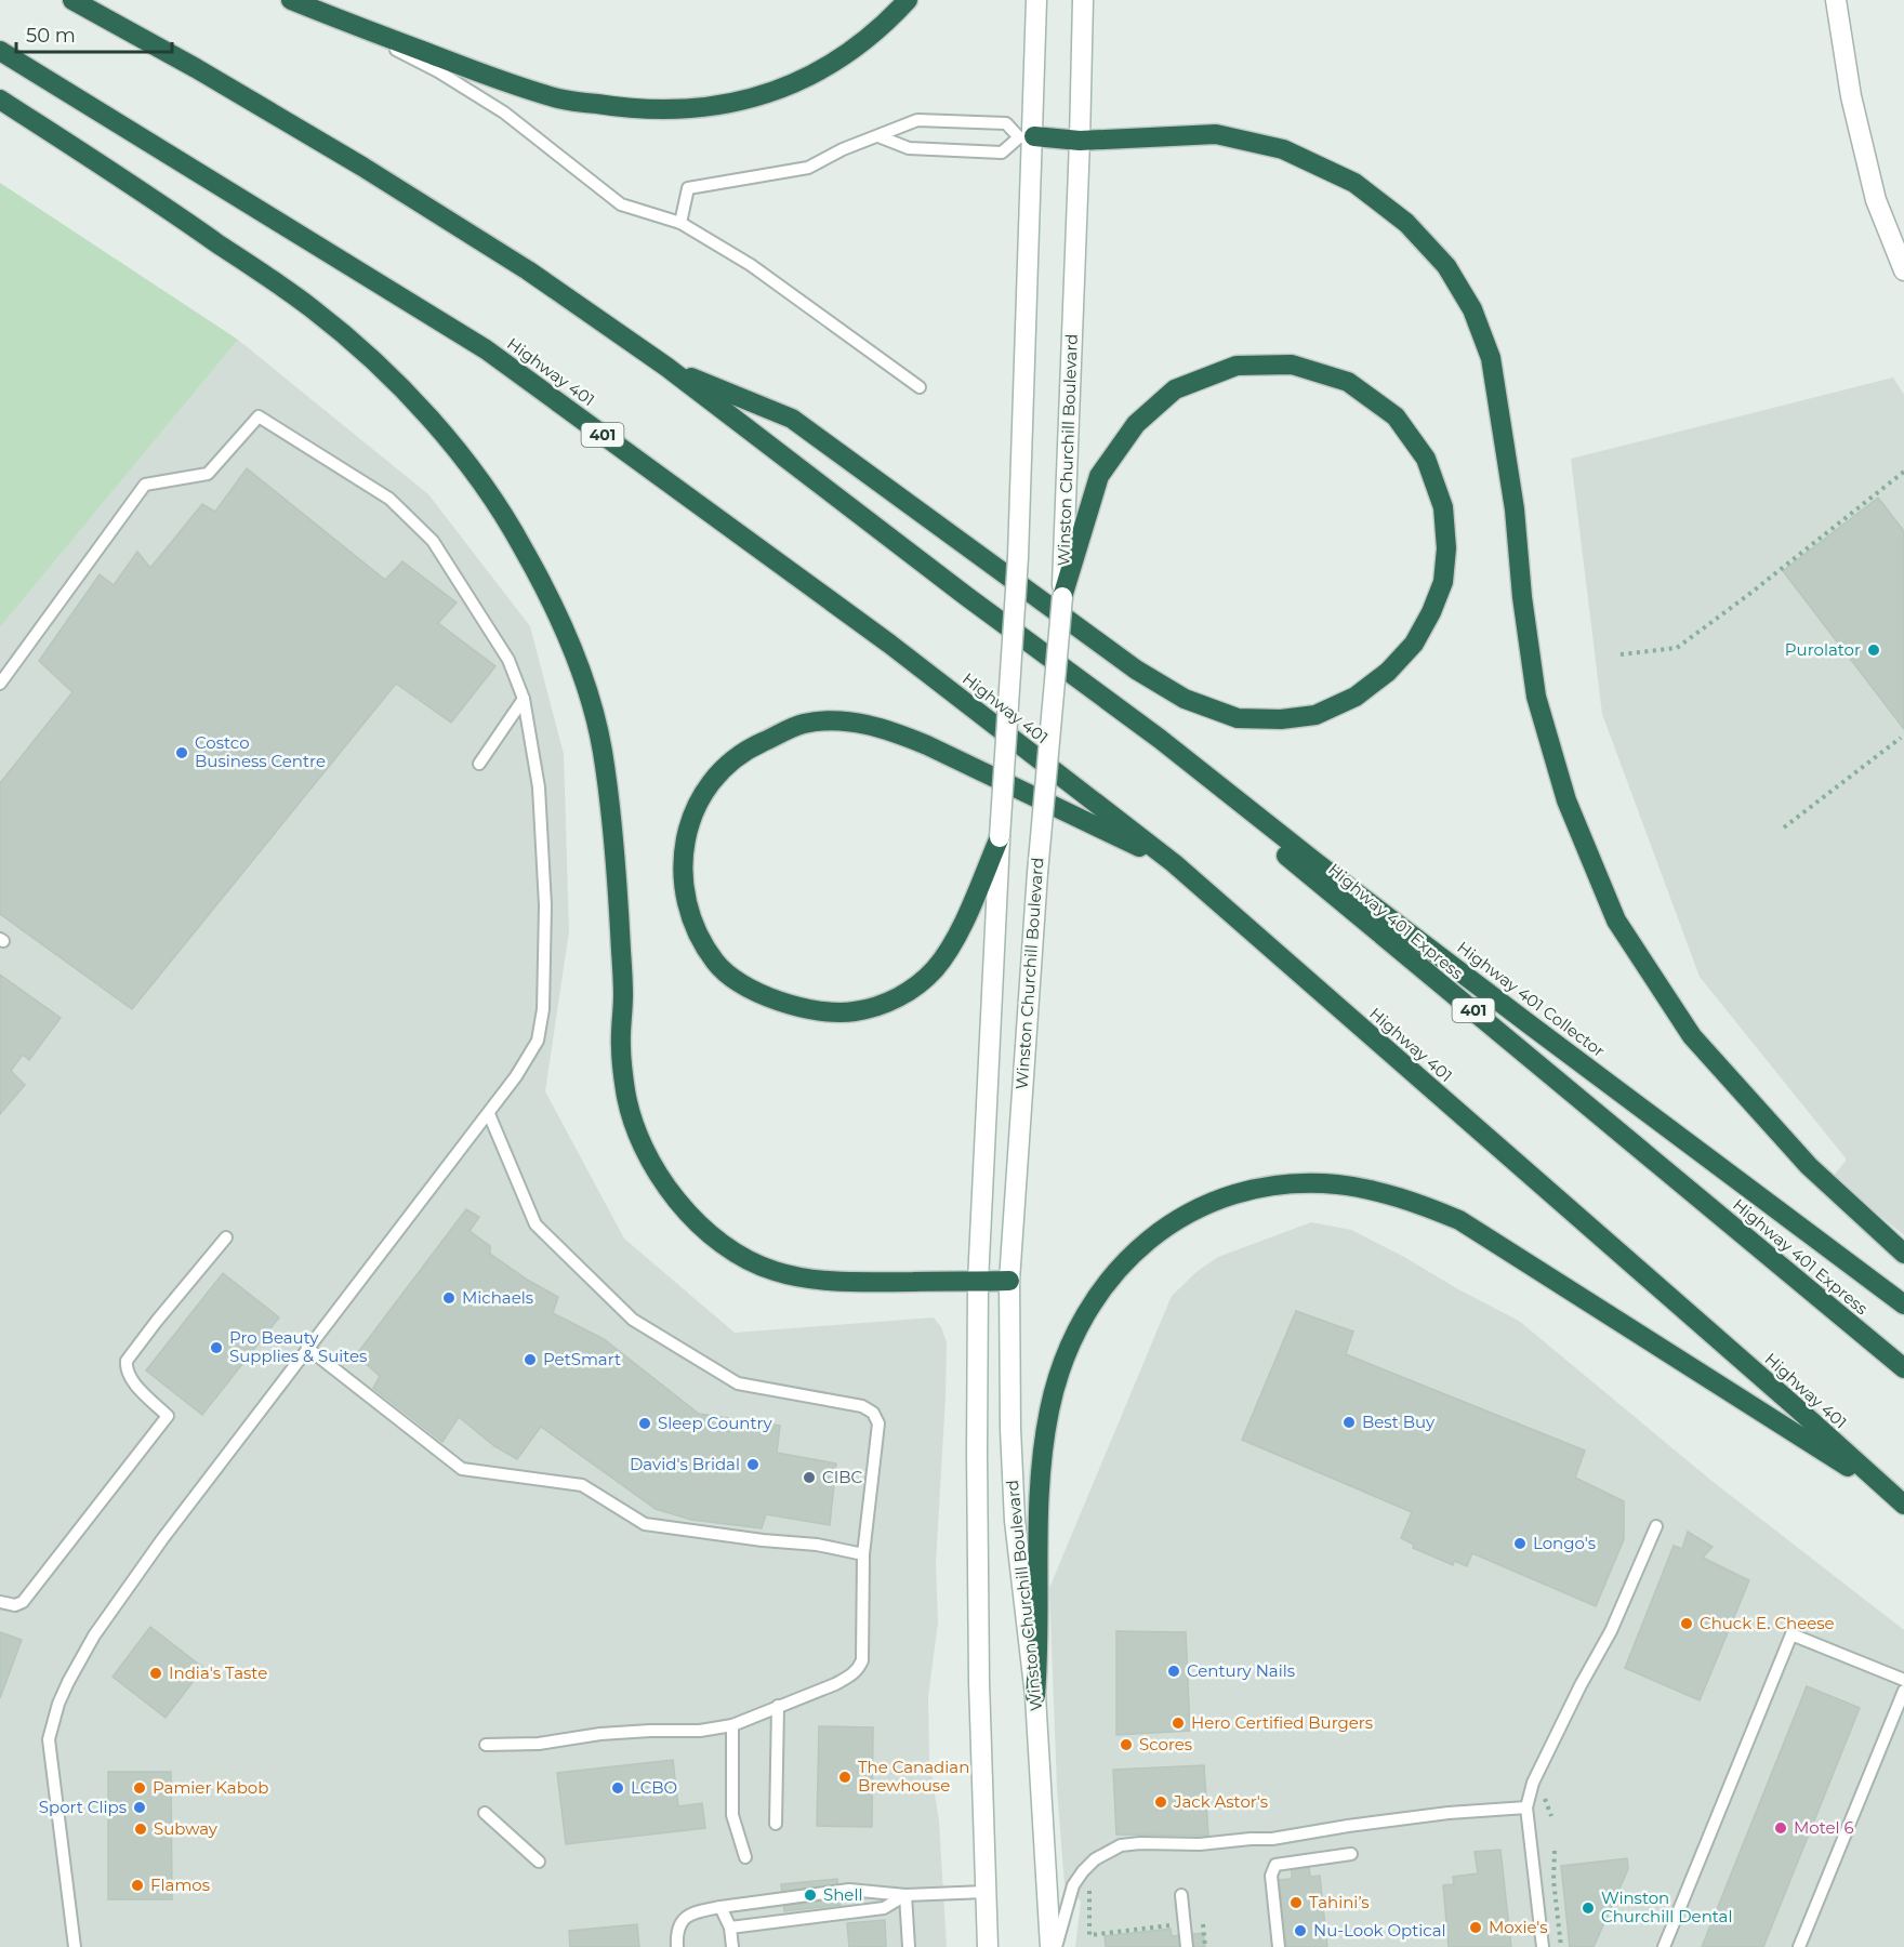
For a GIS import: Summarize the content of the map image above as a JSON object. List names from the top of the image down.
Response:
{
  "streets": {
    "highway": [
      "Highway 401",
      "401",
      "Highway 401 Express",
      "Highway 401 Collector"
    ],
    "main road": ["Winston Churchill Boulevard"]
  },
  "crossings": [
    ["401", "Highway 401 Express"],
    ["401", "Highway 401 Collector"],
    ["Highway 401 Express", "Highway 401 Collector"]
  ],
  "places": [
    "Purolator",
    "Costco Business Centre",
    "Michaels",
    "Pro Beauty Supplies & Suites",
    "PetSmart",
    "Best Buy",
    "Sleep Country",
    "David's Bridal",
    "CIBC",
    "Longo's",
    "Chuck E. Cheese",
    "Century Nails",
    "India's Taste",
    "Hero Certified Burgers",
    "Scores",
    "The Canadian Brewhouse",
    "Pamier Kabob",
    "LCBO",
    "Jack Astor's",
    "Sport Clips",
    "Motel 6",
    "Subway",
    "Flamos",
    "Shell",
    "Tahini’s",
    "Winston Churchill Dental",
    "Moxie's",
    "Nu-Look Optical"
  ],
  "scale_bar": "50 m"
}
